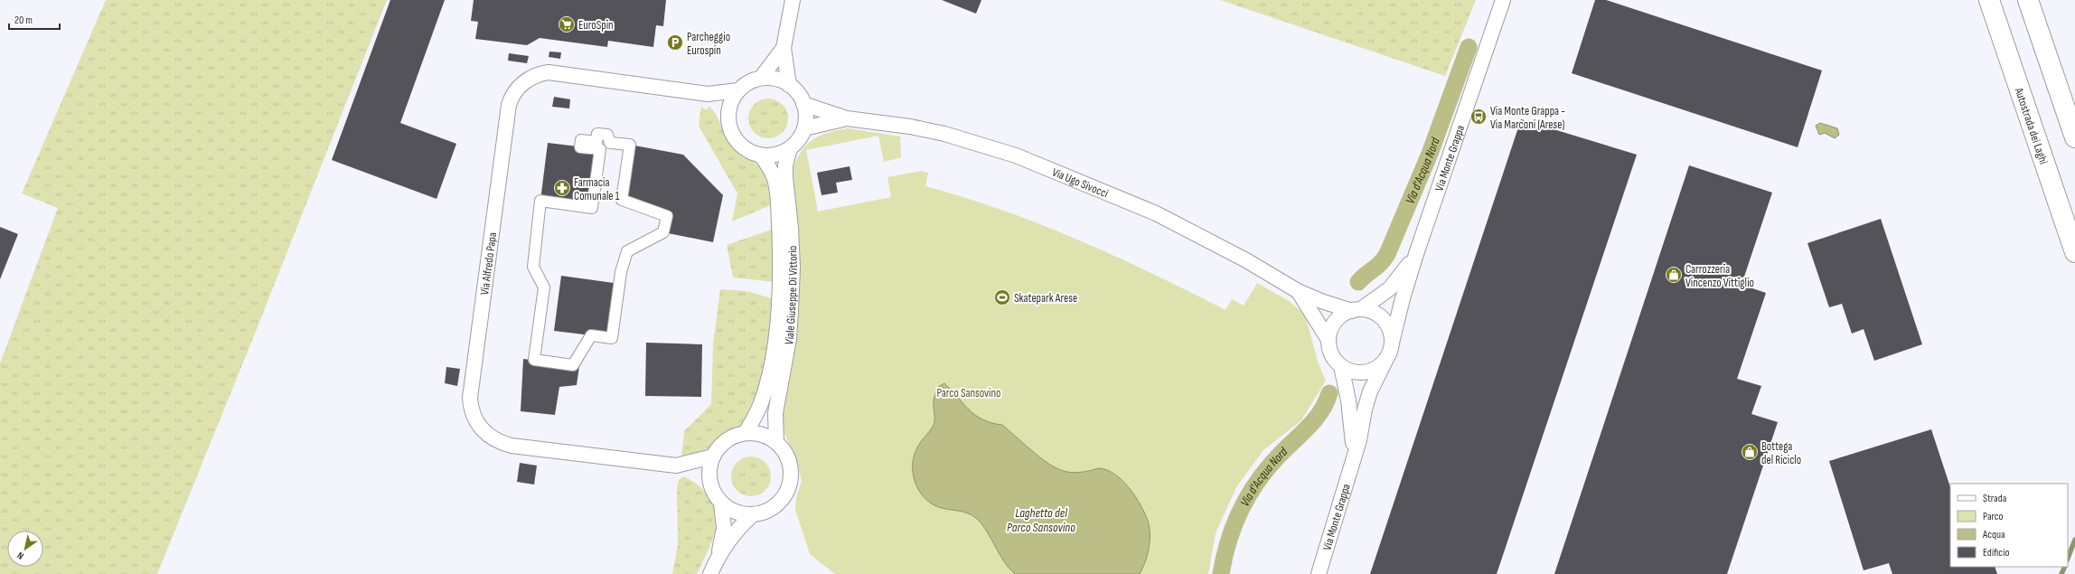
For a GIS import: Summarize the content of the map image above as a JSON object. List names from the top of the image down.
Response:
{
  "streets": {
    "highway": ["Autostrada dei Laghi"],
    "street": [
      "Via Monte Grappa",
      "Via Ugo Sivocci",
      "Via Alfredo Papa",
      "Viale Giuseppe Di Vittorio"
    ]
  },
  "crossings": [
    ["Via Monte Grappa", "Via Ugo Sivocci"],
    ["Via Ugo Sivocci", "Via Alfredo Papa"],
    ["Via Ugo Sivocci", "Viale Giuseppe Di Vittorio"],
    ["Via Alfredo Papa", "Viale Giuseppe Di Vittorio"]
  ],
  "water": ["Via d'Acqua Nord", "Laghetto del Parco Sansovino"],
  "parks": ["Parco Sansovino"],
  "places": {
    "supermarket": ["EuroSpin"],
    "parking": ["Parcheggio Eurospin"],
    "bus stop": ["Via Monte Grappa - Via Marconi (Arese)"],
    "pharmacy": ["Farmacia Comunale 1"],
    "shop": ["Carrozzeria Vincenzo Vittiglio", "Bottega del Riciclo"],
    "sports": ["Skatepark Arese"]
  },
  "legend": [
    "Strada",
    "Parco",
    "Acqua",
    "Edificio"
  ],
  "scale_bar": "20 m",
  "north": "bottom left"
}
